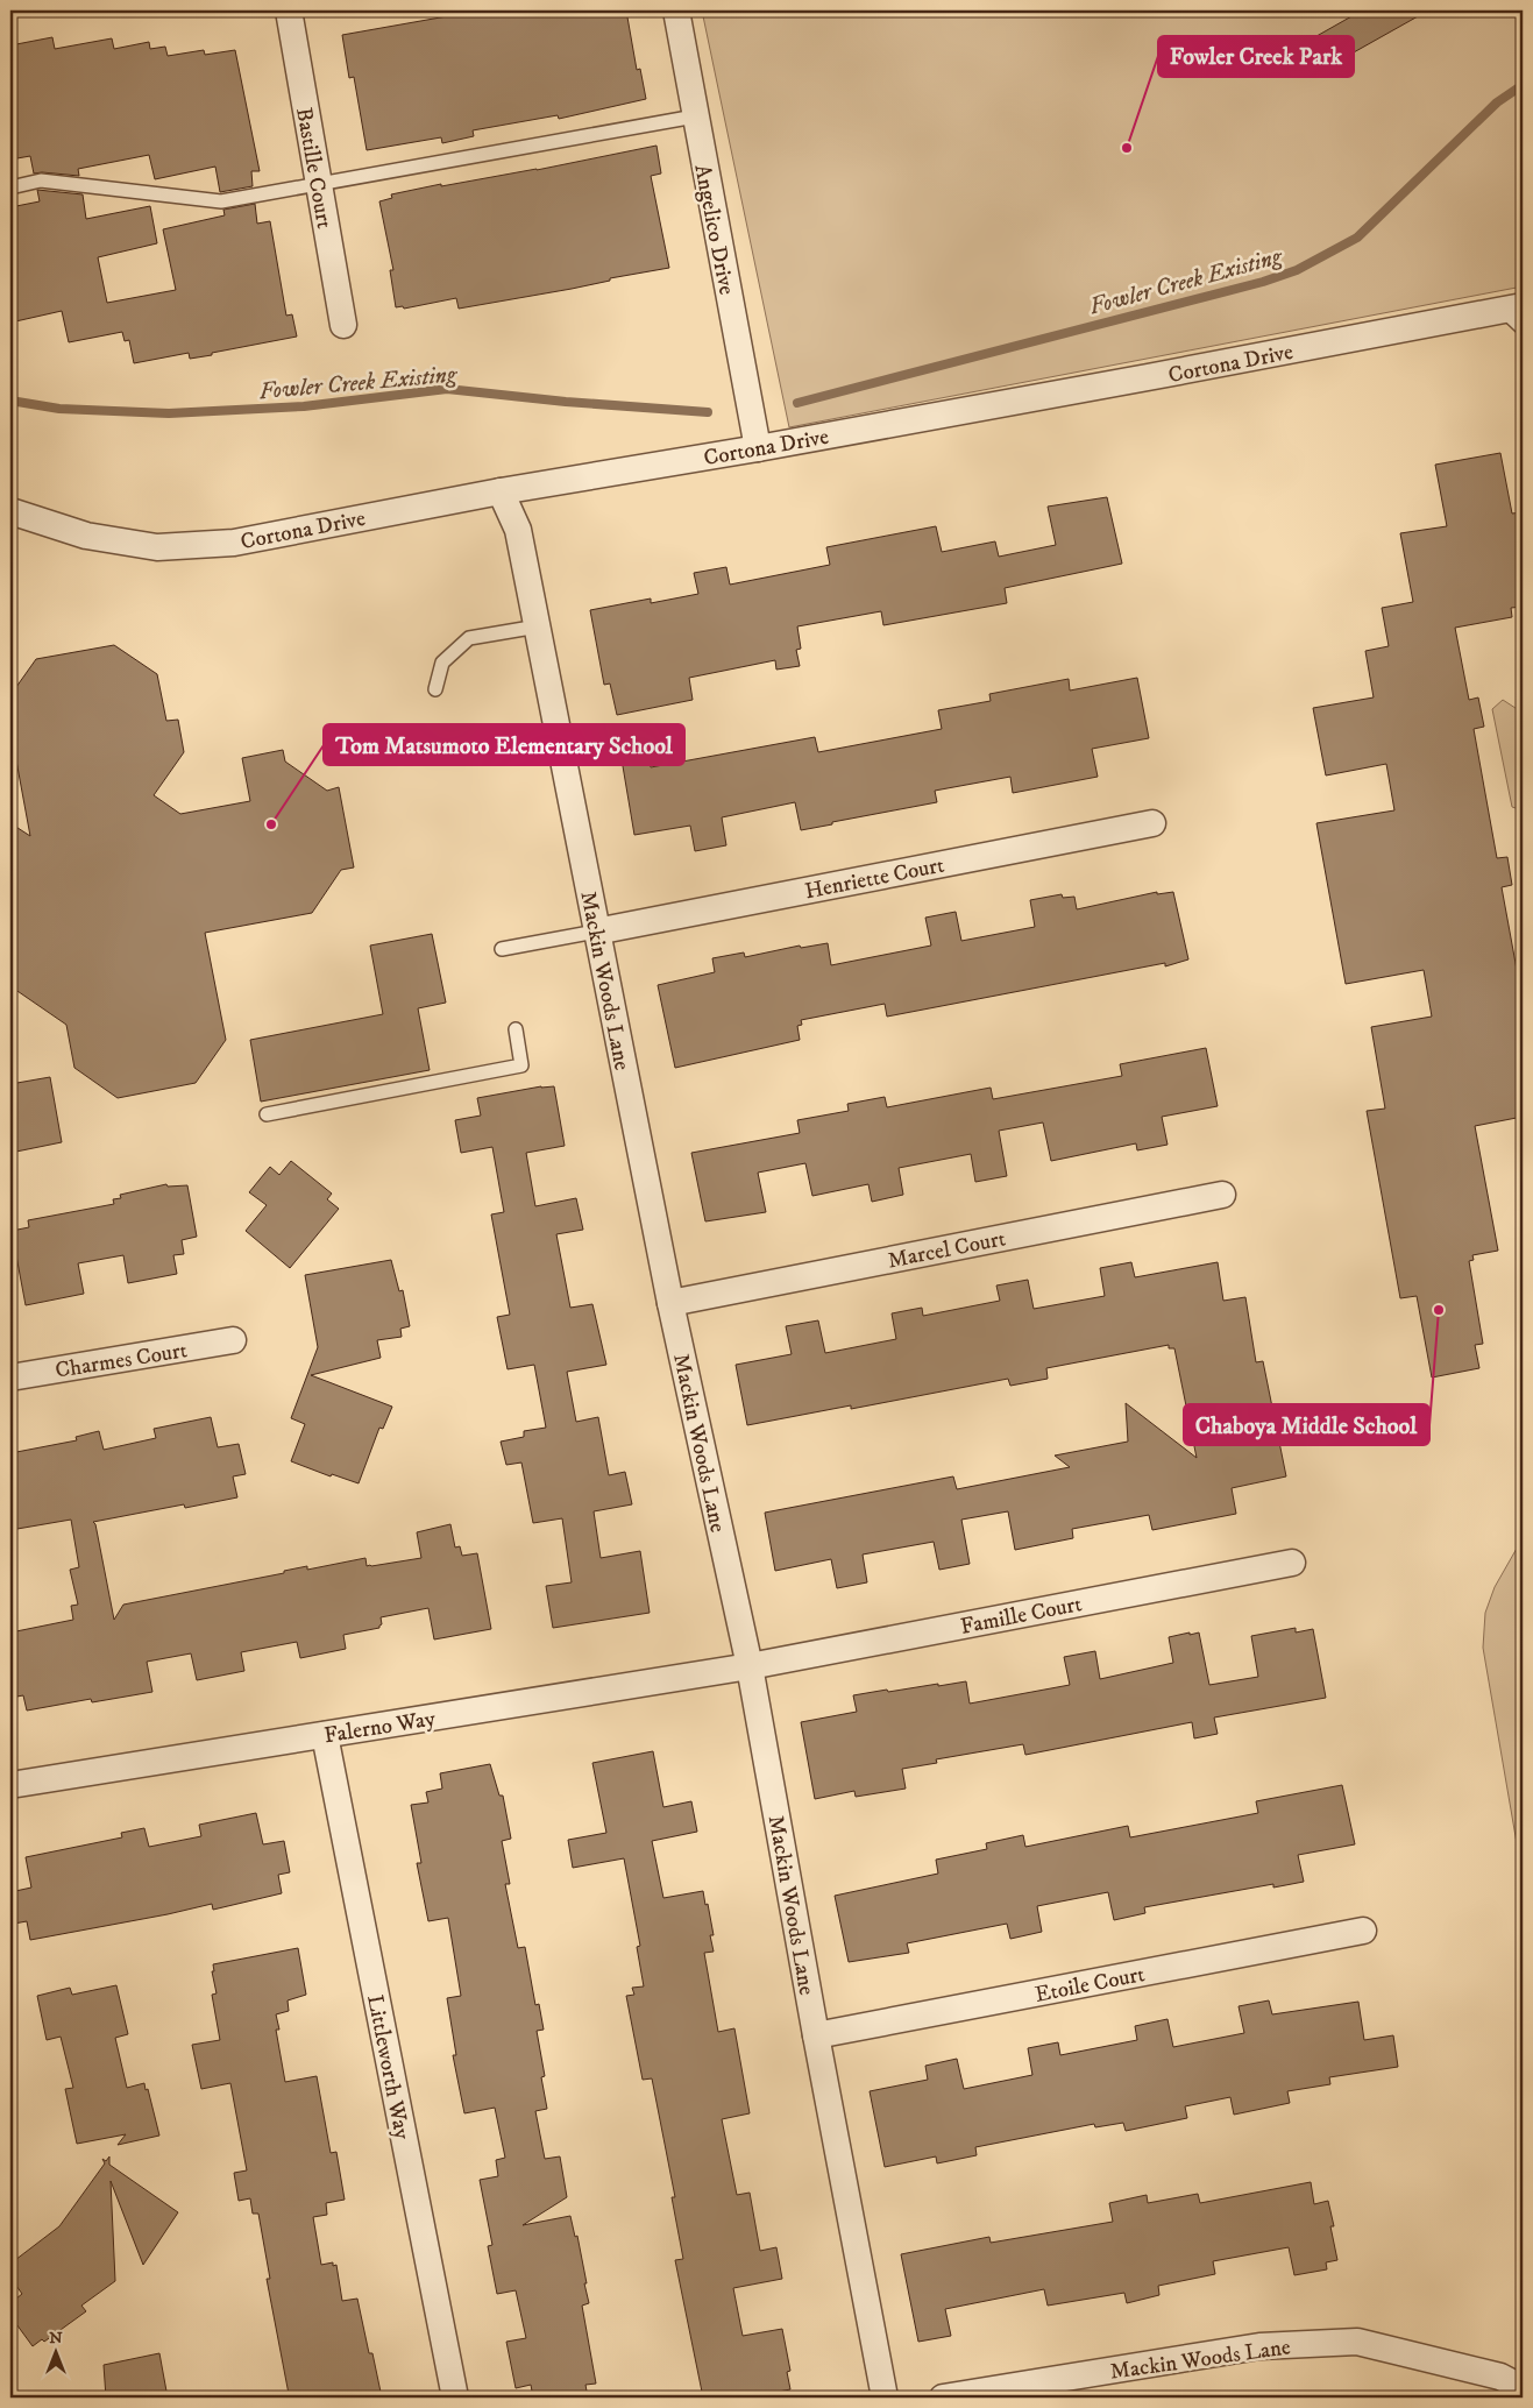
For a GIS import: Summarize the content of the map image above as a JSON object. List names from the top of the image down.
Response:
{
  "streets": {
    "street": [
      "Bastille Court",
      "Angelico Drive",
      "Cortona Drive",
      "Henriette Court",
      "Mackin Woods Lane",
      "Marcel Court",
      "Charmes Court",
      "Famille Court",
      "Falerno Way",
      "Etoile Court",
      "Littleworth Way"
    ]
  },
  "crossings": [
    ["Angelico Drive", "Cortona Drive"],
    ["Cortona Drive", "Mackin Woods Lane"],
    ["Henriette Court", "Mackin Woods Lane"],
    ["Mackin Woods Lane", "Marcel Court"],
    ["Mackin Woods Lane", "Famille Court"],
    ["Mackin Woods Lane", "Falerno Way"],
    ["Mackin Woods Lane", "Etoile Court"],
    ["Famille Court", "Falerno Way"],
    ["Falerno Way", "Littleworth Way"]
  ],
  "water": ["Fowler Creek Existing"],
  "places": ["Fowler Creek Park", "Tom Matsumoto Elementary School", "Chaboya Middle School"],
  "north": "top"
}
